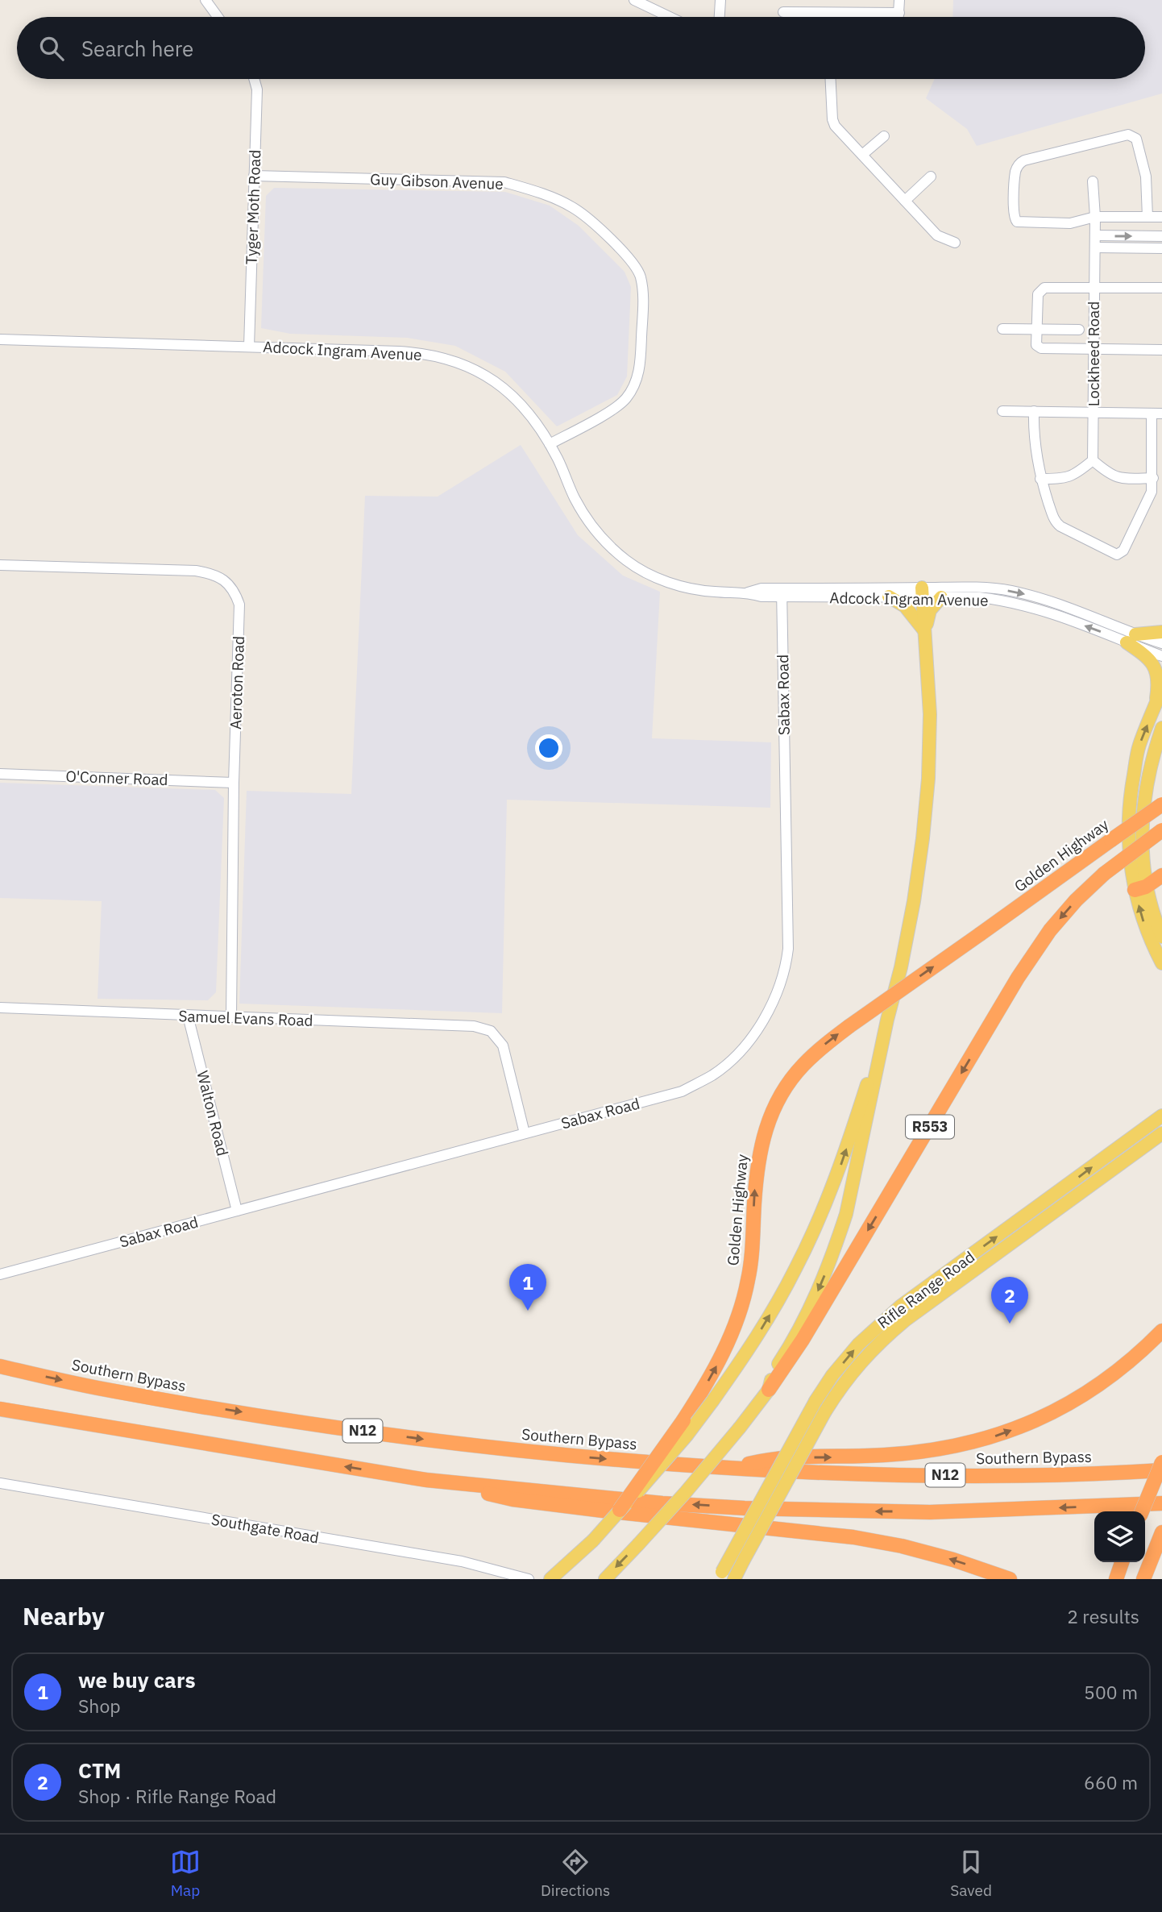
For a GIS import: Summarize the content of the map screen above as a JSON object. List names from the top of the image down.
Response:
{
  "streets": {
    "highway": [
      "Golden Highway",
      "R553",
      "Southern Bypass",
      "N12"
    ],
    "main road": ["Rifle Range Road"],
    "street": [
      "Guy Gibson Avenue",
      "Tyger Moth Road",
      "Adcock Ingram Avenue",
      "Lockheed Road",
      "Aeroton Road",
      "Sabax Road",
      "O'Conner Road",
      "Samuel Evans Road",
      "Walton Road",
      "Southgate Road"
    ]
  },
  "crossings": [
    ["Guy Gibson Avenue", "Tyger Moth Road"],
    ["Guy Gibson Avenue", "Adcock Ingram Avenue"],
    ["Tyger Moth Road", "Adcock Ingram Avenue"],
    ["Adcock Ingram Avenue", "Sabax Road"],
    ["Aeroton Road", "O'Conner Road"],
    ["Aeroton Road", "Samuel Evans Road"],
    ["Sabax Road", "Samuel Evans Road"],
    ["Sabax Road", "Walton Road"],
    ["Samuel Evans Road", "Walton Road"]
  ],
  "page": {
    "search": "Search here",
    "pins": ["1", "2"],
    "heading": ["Nearby", "2 results"],
    "list": [
      {
        "mark": "1",
        "name": "we buy cars",
        "note": "Shop",
        "value": "500 m"
      },
      {
        "mark": "2",
        "name": "CTM",
        "note": "Shop · Rifle Range Road",
        "value": "660 m"
      }
    ],
    "nav": ["Map", "Directions", "Saved"]
  }
}
